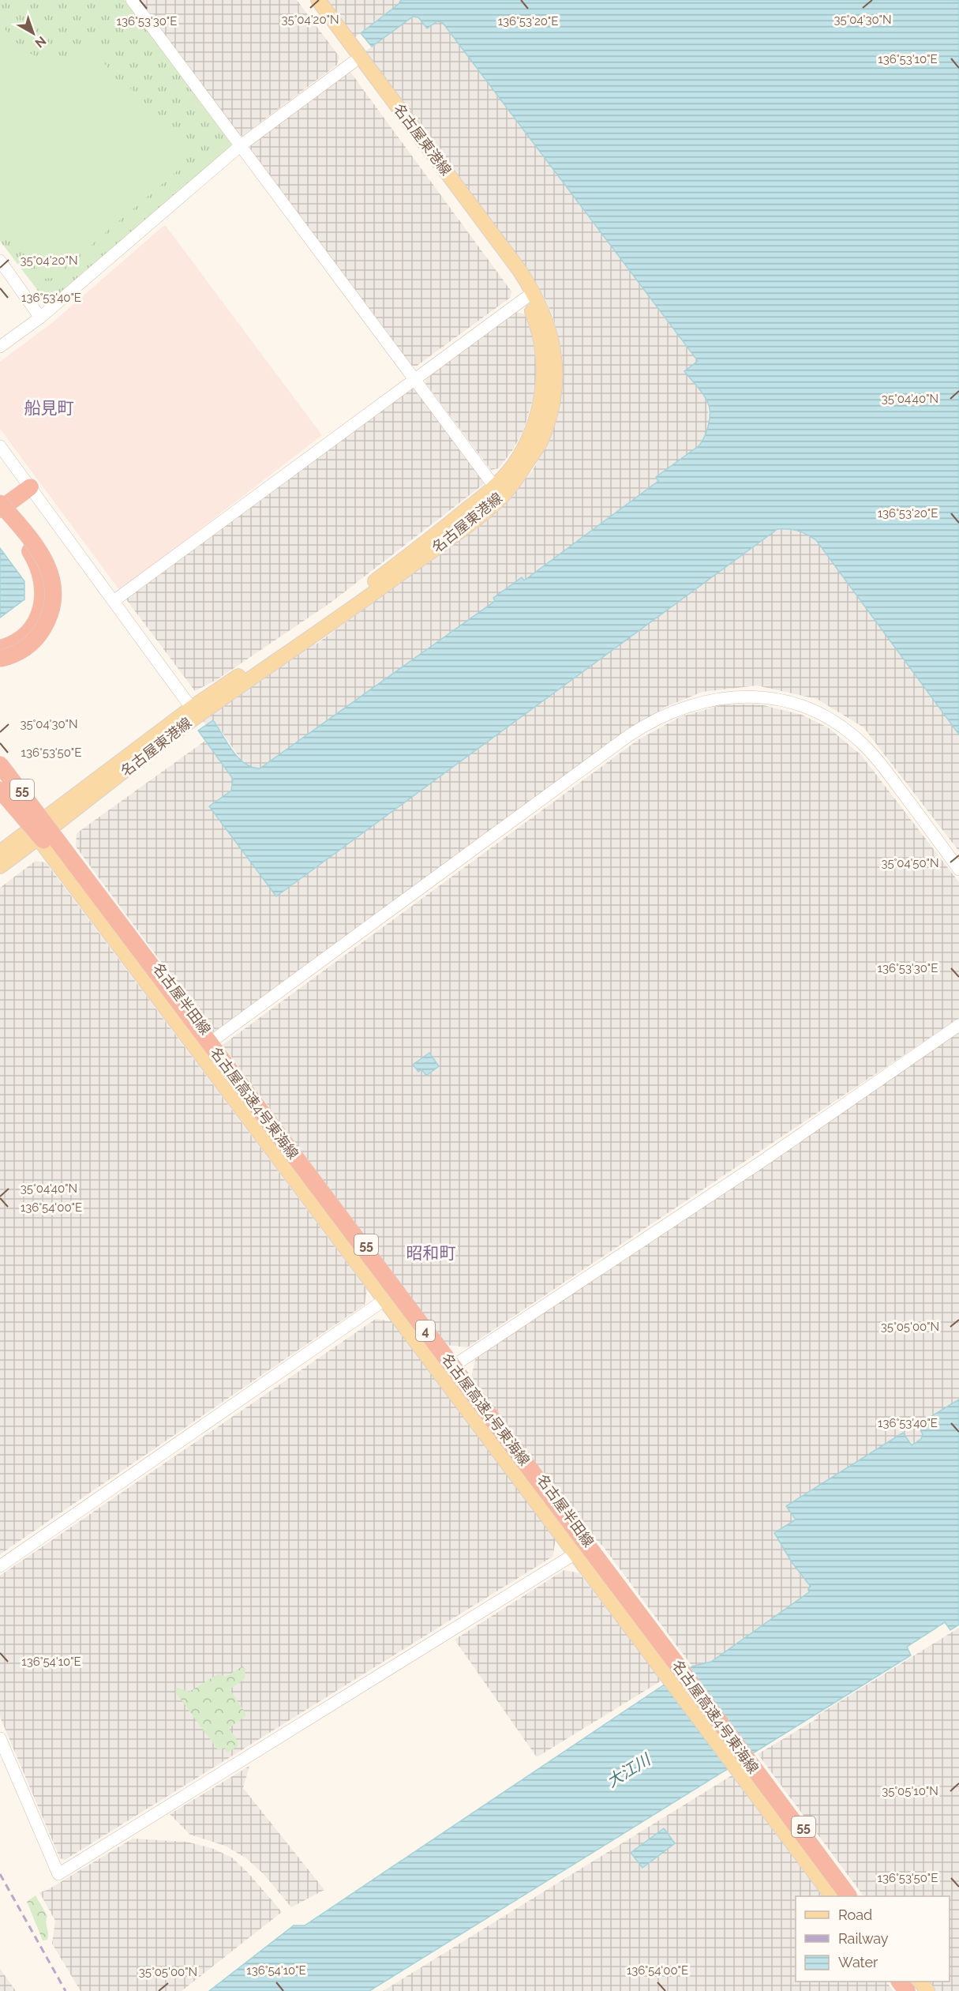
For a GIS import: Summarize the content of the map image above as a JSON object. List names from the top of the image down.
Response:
{
  "streets": {
    "highway": ["名古屋高速4号東海線", "4"],
    "main road": ["名古屋東港線", "55", "名古屋半田線"]
  },
  "crossings": [
    ["名古屋東港線", "名古屋半田線"],
    ["名古屋東港線", "名古屋高速4号東海線"],
    ["名古屋半田線", "名古屋高速4号東海線"]
  ],
  "districts": ["船見町", "昭和町"],
  "water": ["大江川"],
  "legend": ["Road", "Railway", "Water"],
  "north": "bottom right",
  "coordinates": [
    "35°04'20\"N",
    "35°04'30\"N",
    "136°53'30\"E",
    "136°53'20\"E",
    "136°53'10\"E",
    "136°53'40\"E",
    "35°04'40\"N",
    "136°53'50\"E",
    "35°04'50\"N",
    "136°54'00\"E",
    "35°05'00\"N",
    "136°54'10\"E",
    "35°05'10\"N"
  ]
}
